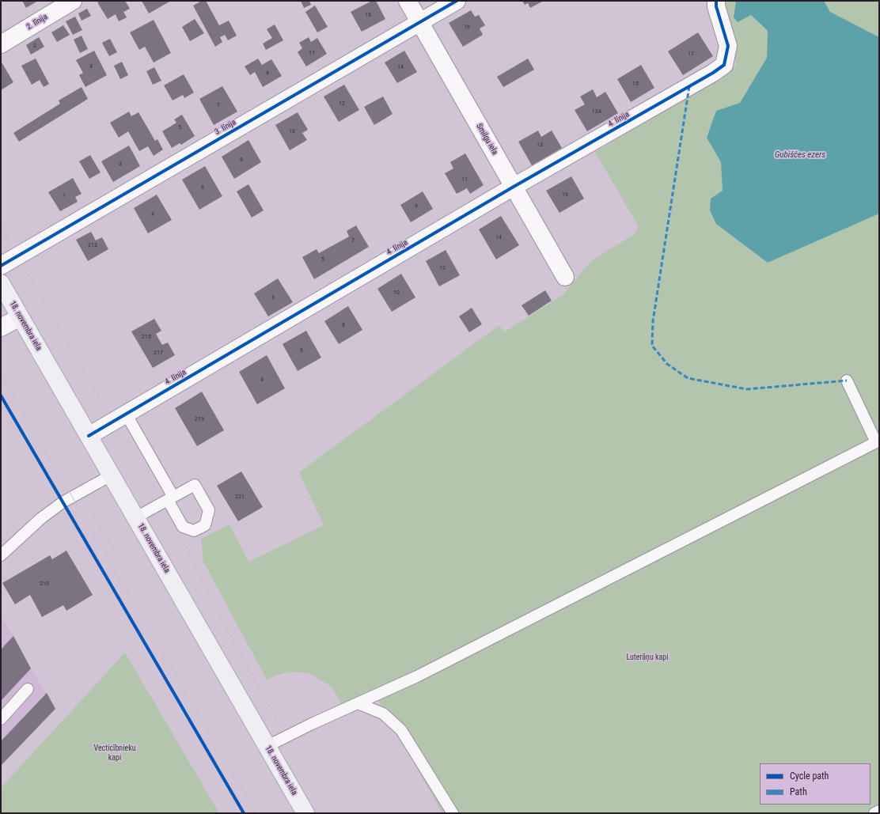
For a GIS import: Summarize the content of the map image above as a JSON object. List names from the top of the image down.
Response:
{
  "streets": {
    "main road": ["18. novembra iela"],
    "street": [
      "2. līnija",
      "4. līnija",
      "3. līnija",
      "Smilgu iela"
    ]
  },
  "crossings": [
    ["4. līnija", "Smilgu iela"],
    ["4. līnija", "18. novembra iela"],
    ["3. līnija", "Smilgu iela"]
  ],
  "water": ["Gubiščes ezers"],
  "parks": ["Luterāņu kapi", "Vecticībnieku kapi"],
  "house_numbers": [
    "13",
    "16",
    "2",
    "11",
    "17",
    "4",
    "14",
    "9",
    "15",
    "12",
    "7",
    "13A",
    "5",
    "10",
    "13",
    "8",
    "3",
    "11",
    "6",
    "16",
    "1",
    "9",
    "4",
    "14",
    "7",
    "213",
    "5",
    "12",
    "10",
    "3",
    "8",
    "215",
    "6",
    "217",
    "4",
    "219",
    "221",
    "210"
  ],
  "legend": ["Cycle path", "Path"]
}
